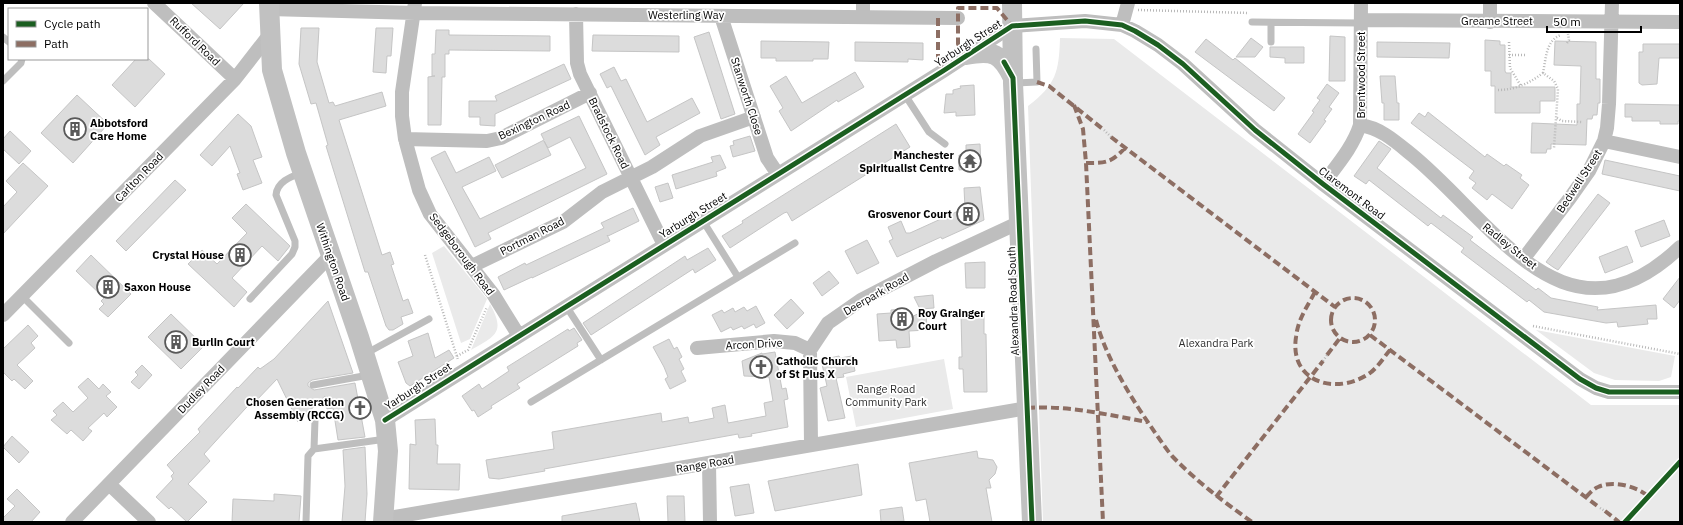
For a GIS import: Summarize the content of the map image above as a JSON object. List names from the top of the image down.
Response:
{
  "streets": {
    "street": [
      "Westerling Way",
      "Greame Street",
      "Rufford Road",
      "Yarburgh Street",
      "Brentwood Street",
      "Stanworth Close",
      "Bexington Road",
      "Bradstock Road",
      "Carlton Road",
      "Bedwell Street",
      "Claremont Road",
      "Portman Road",
      "Radley Street",
      "Sedgeborough Road",
      "Withington Road",
      "Deerpark Road",
      "Alexandra Road South",
      "Arcon Drive",
      "Dudley Road",
      "Range Road"
    ]
  },
  "crossings": [
    ["Westerling Way", "Stanworth Close"],
    ["Westerling Way", "Bradstock Road"],
    ["Westerling Way", "Sedgeborough Road"],
    ["Westerling Way", "Withington Road"],
    ["Greame Street", "Brentwood Street"],
    ["Greame Street", "Bedwell Street"],
    ["Rufford Road", "Carlton Road"],
    ["Yarburgh Street", "Stanworth Close"],
    ["Yarburgh Street", "Bradstock Road"],
    ["Yarburgh Street", "Claremont Road"],
    ["Yarburgh Street", "Sedgeborough Road"],
    ["Yarburgh Street", "Withington Road"],
    ["Yarburgh Street", "Alexandra Road South"],
    ["Brentwood Street", "Claremont Road"],
    ["Brentwood Street", "Radley Street"],
    ["Stanworth Close", "Portman Road"],
    ["Bexington Road", "Bradstock Road"],
    ["Bexington Road", "Sedgeborough Road"],
    ["Bradstock Road", "Portman Road"],
    ["Carlton Road", "Withington Road"],
    ["Bedwell Street", "Radley Street"],
    ["Claremont Road", "Alexandra Road South"],
    ["Portman Road", "Sedgeborough Road"],
    ["Withington Road", "Dudley Road"],
    ["Withington Road", "Range Road"],
    ["Deerpark Road", "Alexandra Road South"],
    ["Deerpark Road", "Arcon Drive"],
    ["Alexandra Road South", "Range Road"]
  ],
  "parks": ["Alexandra Park", "Range Road Community Park"],
  "places": {
    "building": [
      "Abbotsford Care Home",
      "Grosvenor Court",
      "Crystal House",
      "Saxon House",
      "Roy Grainger Court",
      "Burlin Court"
    ],
    "temple": ["Manchester Spiritualist Centre"],
    "church": ["Catholic Church of St Pius X", "Chosen Generation Assembly (RCCG)"]
  },
  "legend": ["Cycle path", "Path"],
  "scale_bar": "50 m"
}
